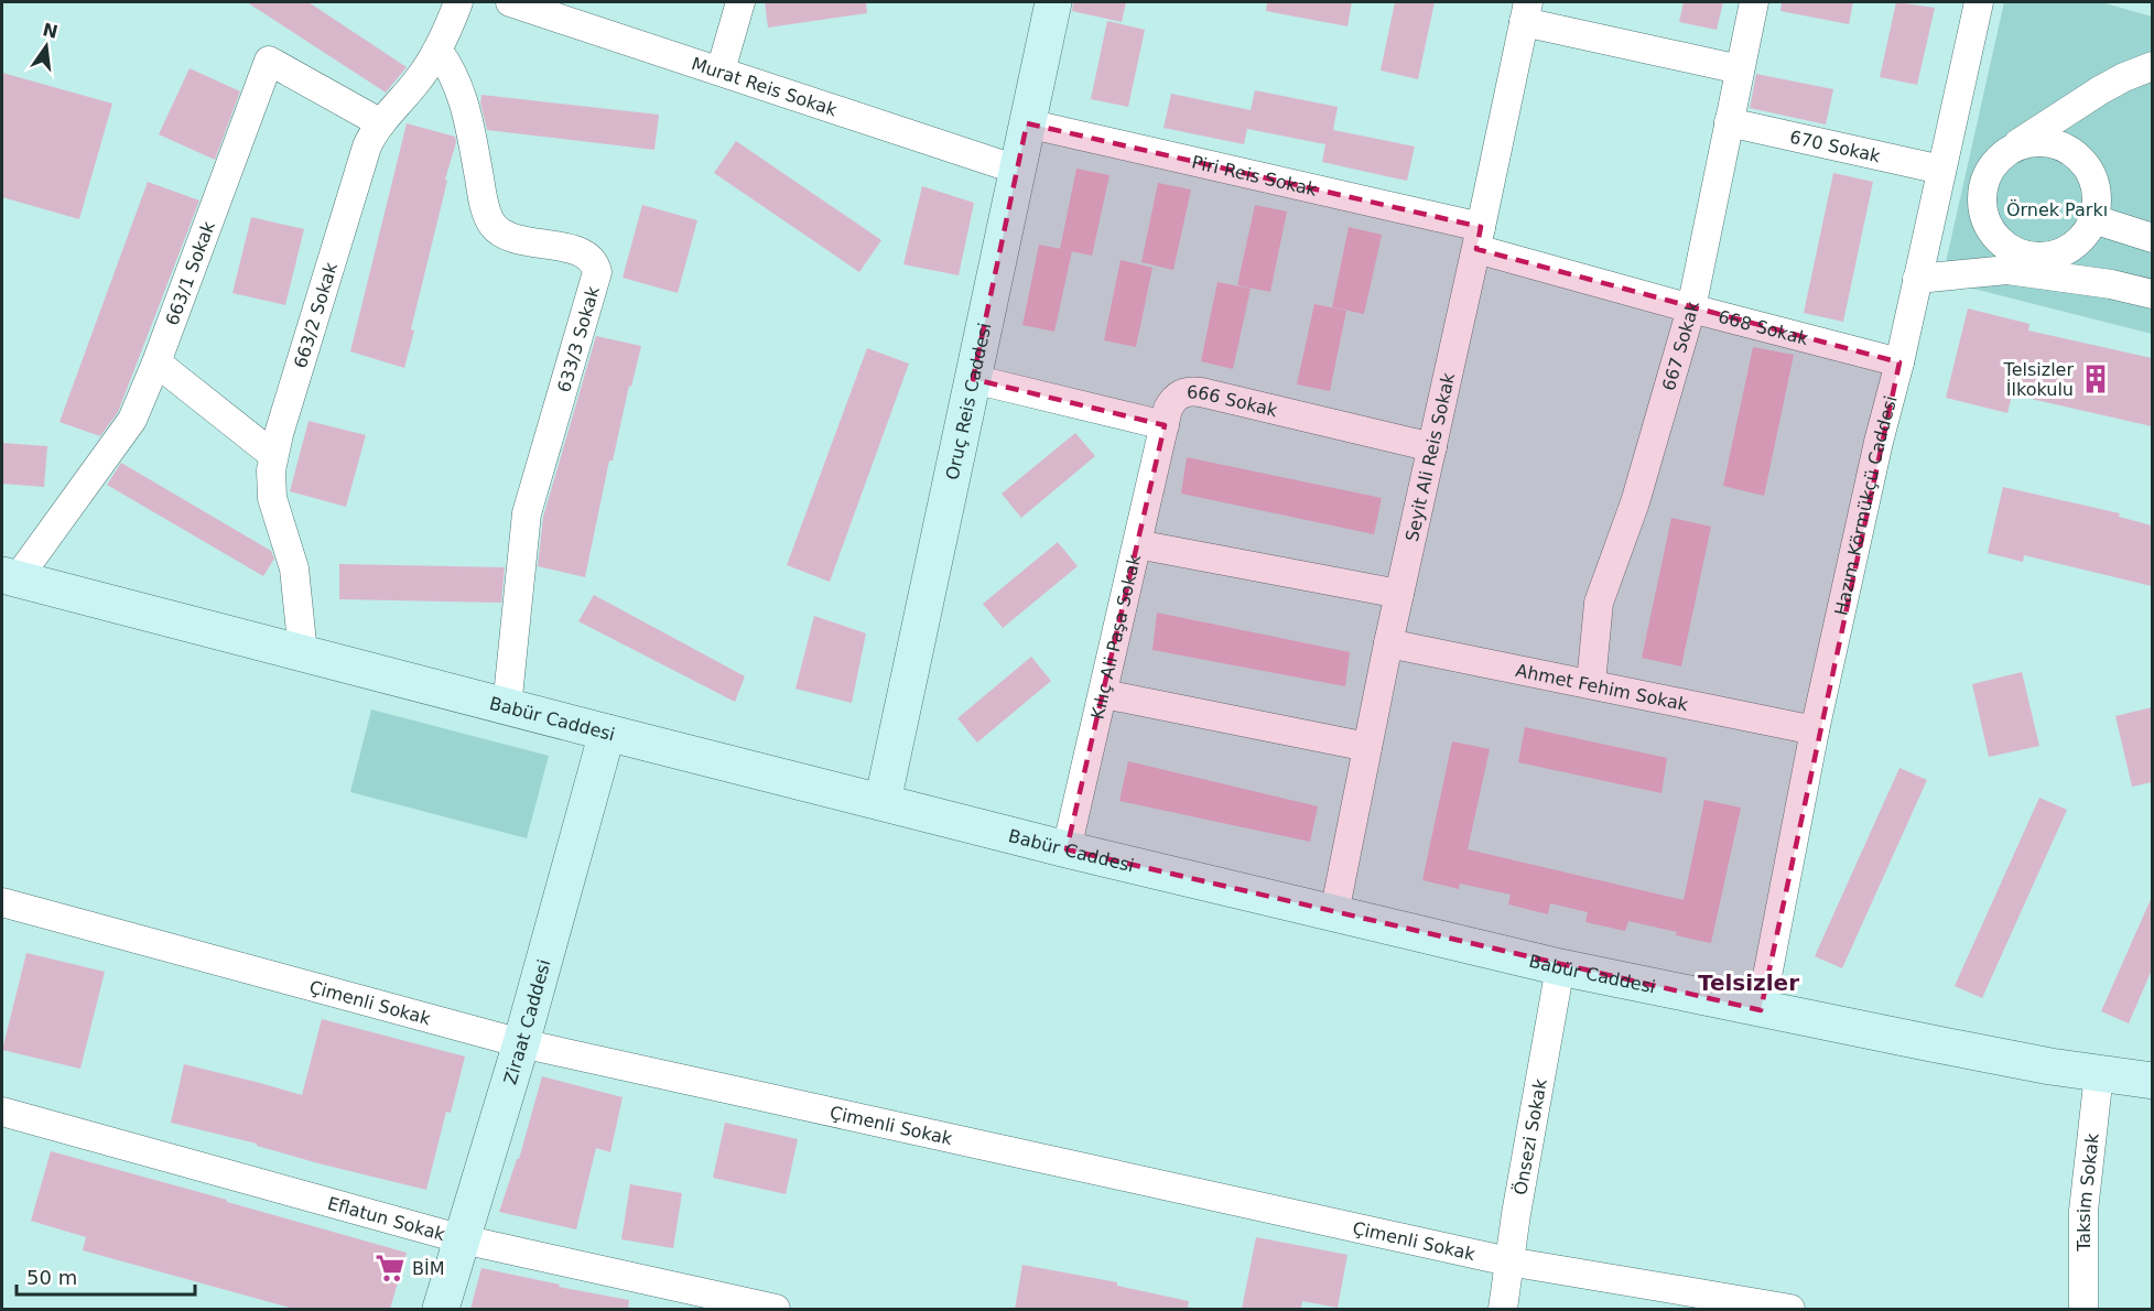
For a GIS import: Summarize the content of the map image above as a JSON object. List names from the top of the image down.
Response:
{
  "streets": {
    "main road": ["Oruç Reis Caddesi", "Babür Caddesi", "Ziraat Caddesi"],
    "street": [
      "Murat Reis Sokak",
      "670 Sokak",
      "Piri Reis Sokak",
      "663/1 Sokak",
      "663/2 Sokak",
      "668 Sokak",
      "633/3 Sokak",
      "667 Sokak",
      "666 Sokak",
      "Seyit Ali Reis Sokak",
      "Hazım Körmükçü Caddesi",
      "Kılıç Ali Paşa Sokak",
      "Ahmet Fehim Sokak",
      "Çimenli Sokak",
      "Önsezi Sokak",
      "Taksim Sokak",
      "Eflatun Sokak"
    ]
  },
  "crossings": [
    ["Murat Reis Sokak", "Oruç Reis Caddesi"],
    ["670 Sokak", "667 Sokak"],
    ["670 Sokak", "Hazım Körmükçü Caddesi"],
    ["Piri Reis Sokak", "668 Sokak"],
    ["Piri Reis Sokak", "Oruç Reis Caddesi"],
    ["Piri Reis Sokak", "Seyit Ali Reis Sokak"],
    ["663/1 Sokak", "663/2 Sokak"],
    ["663/1 Sokak", "Babür Caddesi"],
    ["663/2 Sokak", "633/3 Sokak"],
    ["663/2 Sokak", "Babür Caddesi"],
    ["668 Sokak", "667 Sokak"],
    ["668 Sokak", "Seyit Ali Reis Sokak"],
    ["668 Sokak", "Hazım Körmükçü Caddesi"],
    ["633/3 Sokak", "Babür Caddesi"],
    ["667 Sokak", "Ahmet Fehim Sokak"],
    ["Oruç Reis Caddesi", "666 Sokak"],
    ["Oruç Reis Caddesi", "Babür Caddesi"],
    ["666 Sokak", "Seyit Ali Reis Sokak"],
    ["666 Sokak", "Kılıç Ali Paşa Sokak"],
    ["Seyit Ali Reis Sokak", "Ahmet Fehim Sokak"],
    ["Seyit Ali Reis Sokak", "Babür Caddesi"],
    ["Hazım Körmükçü Caddesi", "Ahmet Fehim Sokak"],
    ["Hazım Körmükçü Caddesi", "Babür Caddesi"],
    ["Kılıç Ali Paşa Sokak", "Babür Caddesi"],
    ["Babür Caddesi", "Ziraat Caddesi"],
    ["Babür Caddesi", "Önsezi Sokak"],
    ["Babür Caddesi", "Taksim Sokak"],
    ["Çimenli Sokak", "Ziraat Caddesi"],
    ["Çimenli Sokak", "Önsezi Sokak"],
    ["Ziraat Caddesi", "Eflatun Sokak"]
  ],
  "districts": ["Telsizler"],
  "parks": ["Örnek Parkı"],
  "places": {
    "building": ["Telsizler İlkokulu"],
    "supermarket": ["BİM"]
  },
  "scale_bar": "50 m",
  "north": "top"
}
